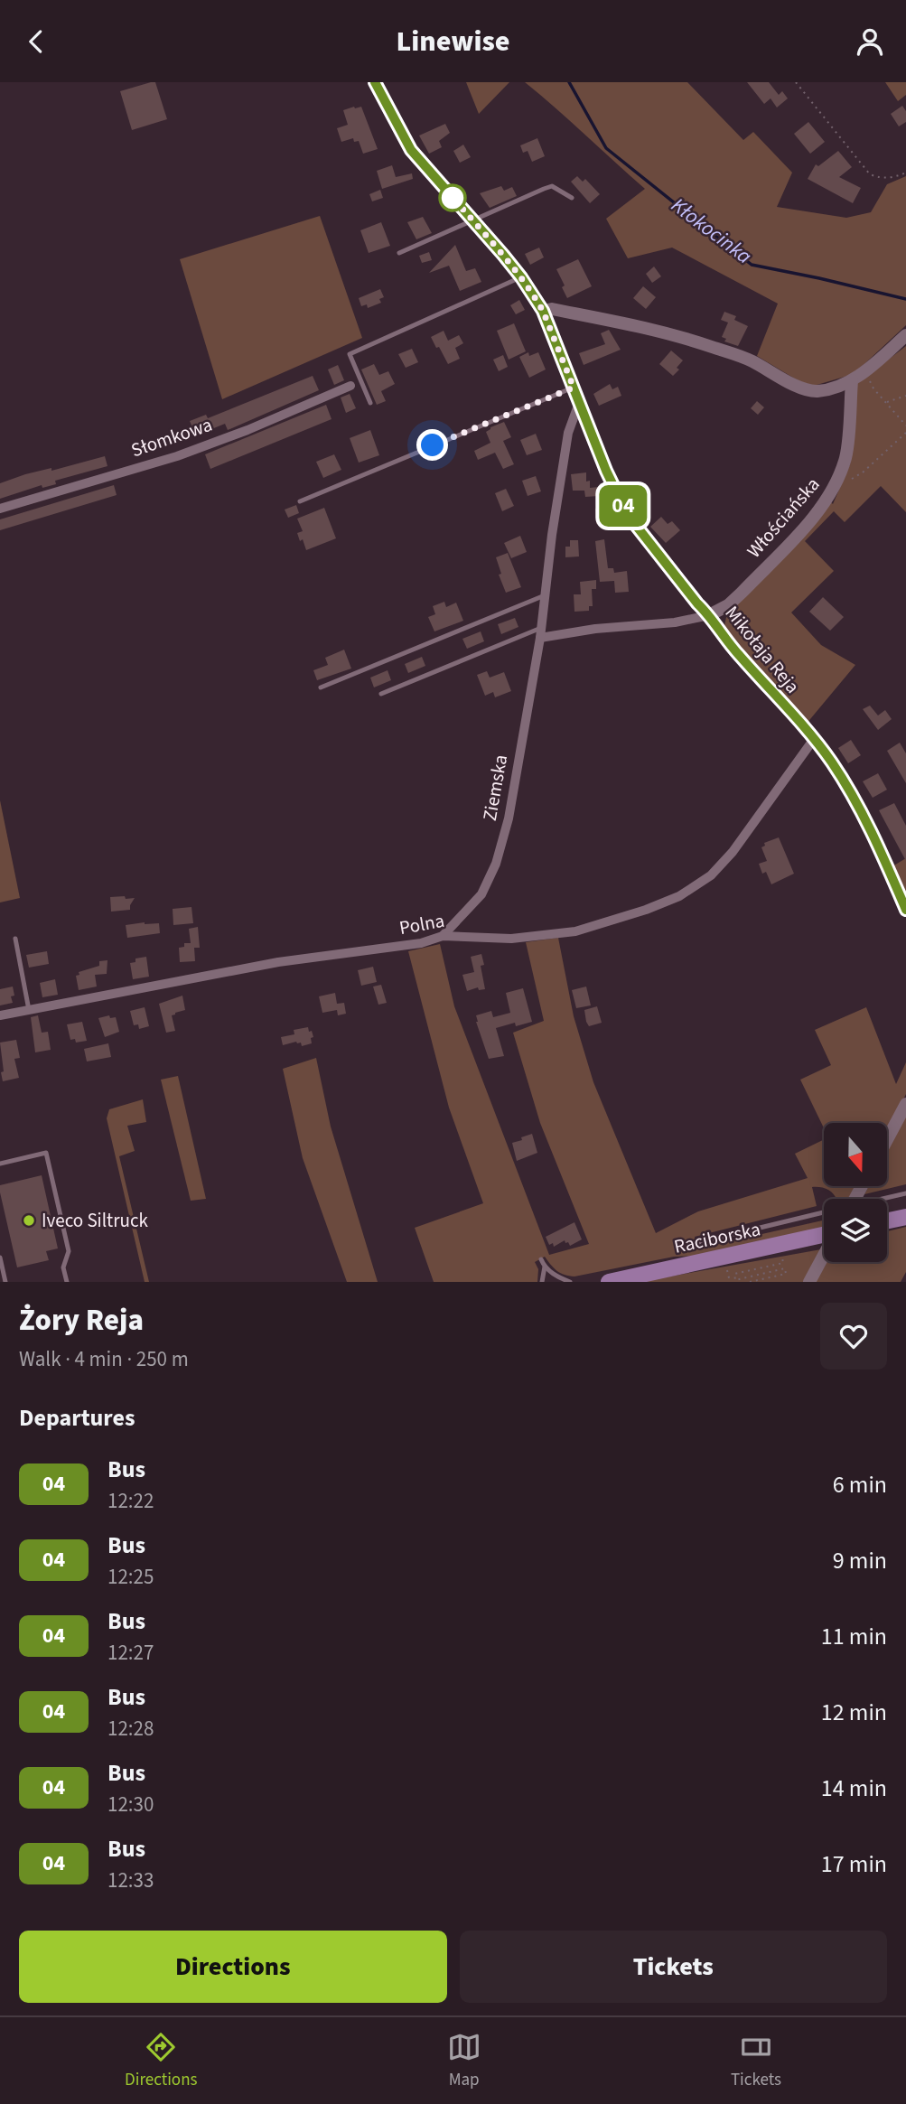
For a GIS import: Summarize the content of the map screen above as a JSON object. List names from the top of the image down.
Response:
{
  "streets": {
    "main road": ["Raciborska"],
    "street": [
      "Słomkowa",
      "Włościańska",
      "Mikołaja Reja",
      "Ziemska",
      "Polna"
    ]
  },
  "crossings": [
    ["Włościańska", "Mikołaja Reja"],
    ["Mikołaja Reja", "Ziemska"],
    ["Mikołaja Reja", "Polna"],
    ["Ziemska", "Polna"]
  ],
  "water": ["Kłokocinka"],
  "places": ["Iveco Siltruck"],
  "lines": ["bus line 04"],
  "north": "bottom",
  "page": {
    "header": "Linewise",
    "on_map": "04",
    "heading": [
      ["Żory Reja", "Walk · 4 min · 250 m"],
      "Departures"
    ],
    "list": [
      {
        "mark": "04",
        "name": "Bus",
        "note": "12:22",
        "value": "6 min"
      },
      {
        "mark": "04",
        "name": "Bus",
        "note": "12:25",
        "value": "9 min"
      },
      {
        "mark": "04",
        "name": "Bus",
        "note": "12:27",
        "value": "11 min"
      },
      {
        "mark": "04",
        "name": "Bus",
        "note": "12:28",
        "value": "12 min"
      },
      {
        "mark": "04",
        "name": "Bus",
        "note": "12:30",
        "value": "14 min"
      },
      {
        "mark": "04",
        "name": "Bus",
        "note": "12:33",
        "value": "17 min"
      }
    ],
    "buttons": ["Directions", "Tickets"],
    "tabs": ["Directions", "Map", "Tickets"]
  }
}
